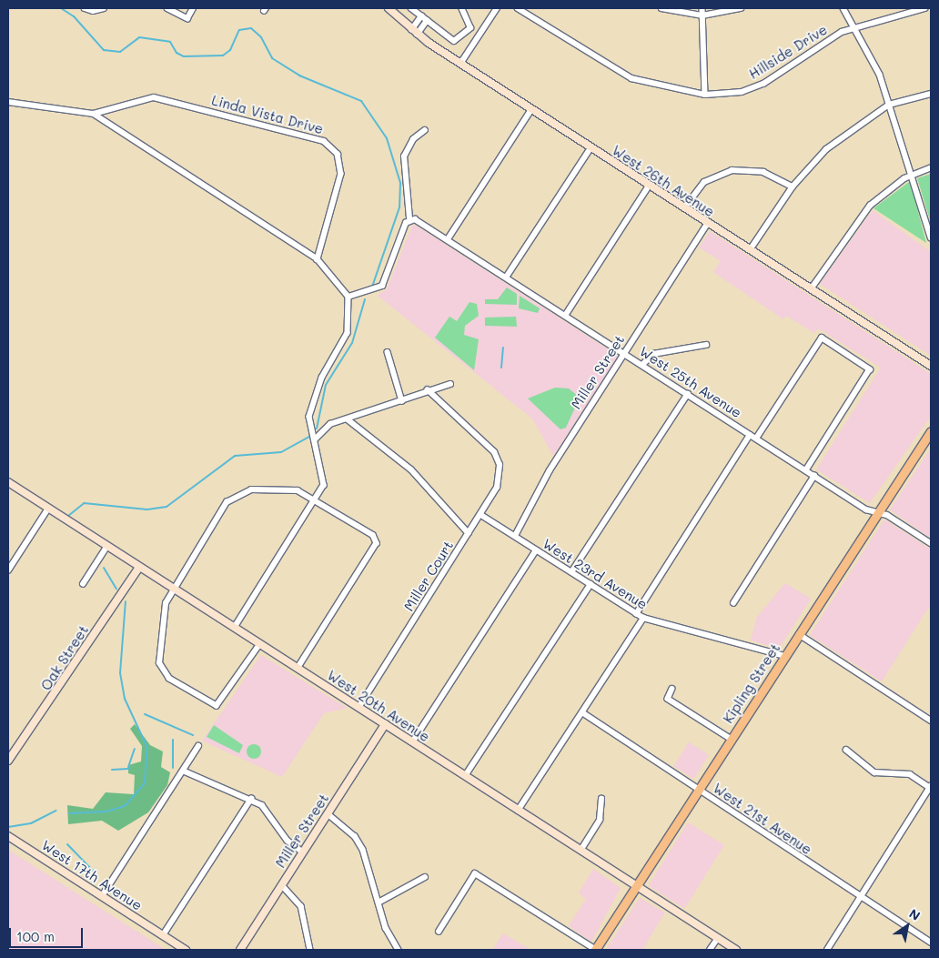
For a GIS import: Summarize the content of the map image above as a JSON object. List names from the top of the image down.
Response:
{
  "streets": {
    "main road": ["Kipling Street"],
    "street": [
      "Hillside Drive",
      "Linda Vista Drive",
      "West 26th Avenue",
      "Miller Street",
      "West 25th Avenue",
      "West 23rd Avenue",
      "Miller Court",
      "Oak Street",
      "West 20th Avenue",
      "West 21st Avenue",
      "West 17th Avenue"
    ]
  },
  "crossings": [
    ["West 26th Avenue", "Miller Street"],
    ["Miller Street", "West 25th Avenue"],
    ["Miller Street", "West 23rd Avenue"],
    ["Miller Street", "West 20th Avenue"],
    ["West 25th Avenue", "Kipling Street"],
    ["West 23rd Avenue", "Miller Court"],
    ["West 23rd Avenue", "Kipling Street"],
    ["Miller Court", "West 20th Avenue"],
    ["Oak Street", "West 20th Avenue"],
    ["Kipling Street", "West 20th Avenue"],
    ["Kipling Street", "West 21st Avenue"]
  ],
  "scale_bar": "100 m",
  "north": "top right"
}
